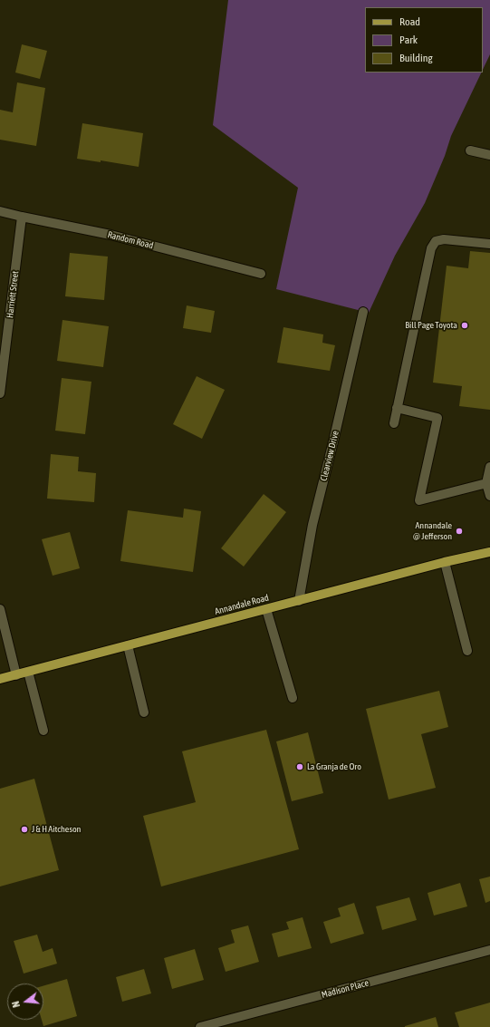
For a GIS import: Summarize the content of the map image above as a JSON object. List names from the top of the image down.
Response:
{
  "streets": {
    "main road": ["Annandale Road"],
    "street": [
      "Random Road",
      "Harriett Street",
      "Clearview Drive",
      "Madison Place"
    ]
  },
  "crossings": [
    ["Random Road", "Harriett Street"],
    ["Clearview Drive", "Annandale Road"]
  ],
  "places": [
    "Bill Page Toyota",
    "Annandale @ Jefferson",
    "La Granja de Oro",
    "J & H Aitcheson"
  ],
  "legend": ["Road", "Park", "Building"],
  "north": "left"
}
